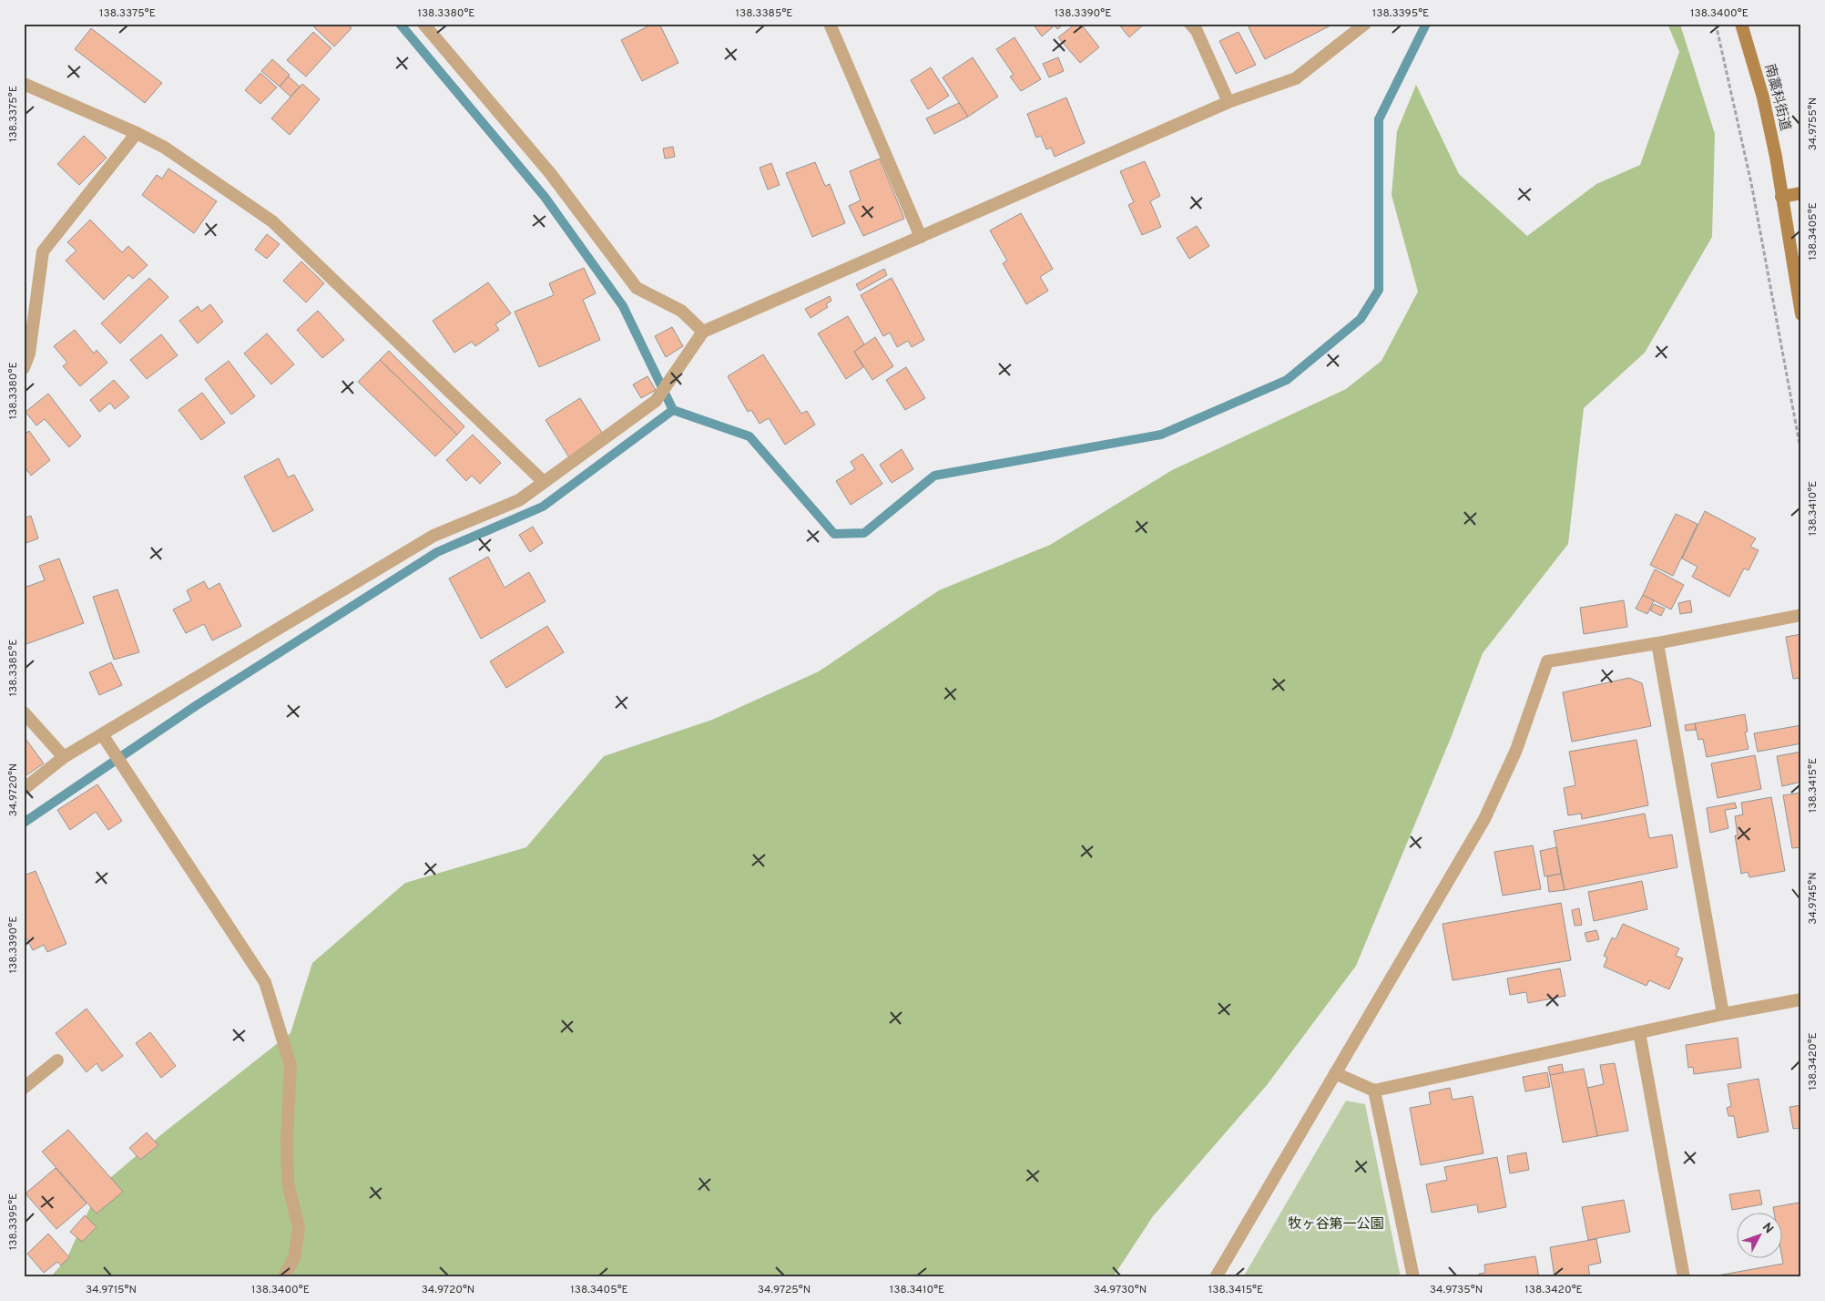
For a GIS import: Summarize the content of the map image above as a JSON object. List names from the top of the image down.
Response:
{
  "streets": {
    "main road": ["南藁科街道"]
  },
  "parks": ["牧ヶ谷第一公園"],
  "north": "top right",
  "coordinates": [
    "138.3375°E",
    "138.3380°E",
    "138.3385°E",
    "138.3390°E",
    "138.3395°E",
    "138.3400°E",
    "34.9755°N",
    "138.3405°E",
    "138.3410°E",
    "138.3415°E",
    "34.9720°N",
    "34.9745°N",
    "138.3420°E",
    "34.9715°N",
    "34.9725°N",
    "34.9730°N",
    "34.9735°N"
  ]
}
